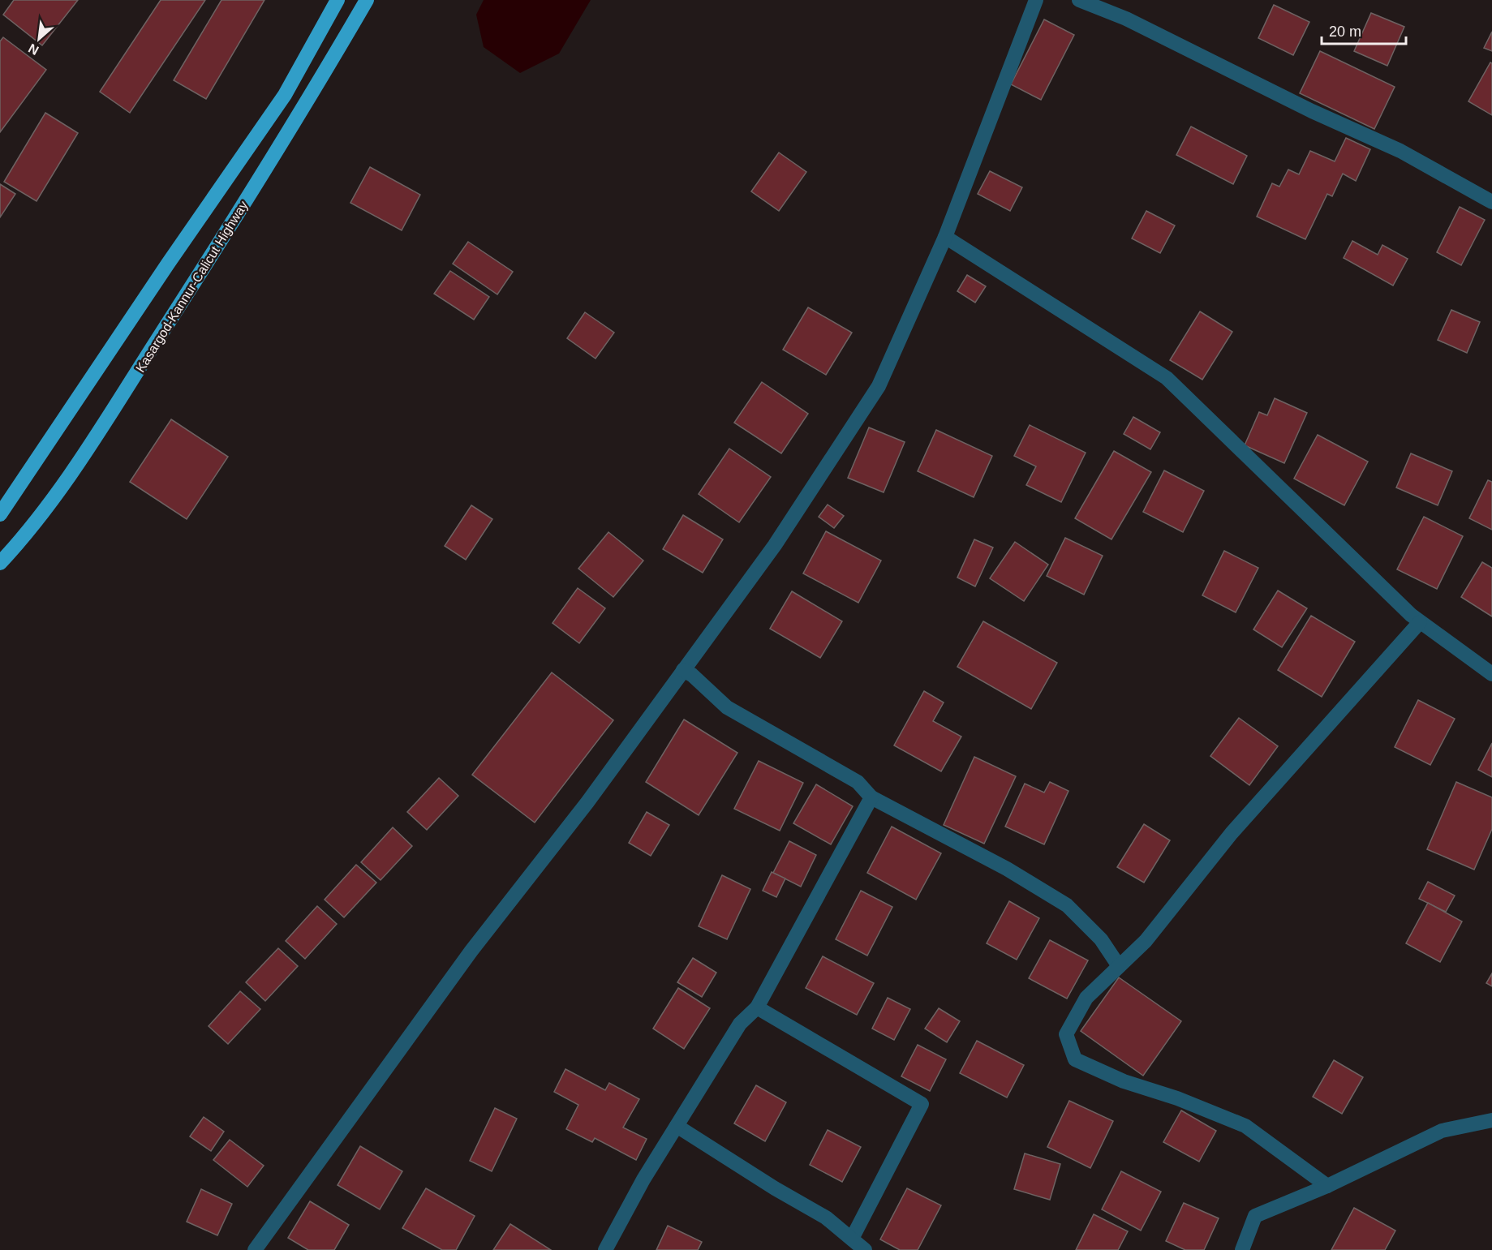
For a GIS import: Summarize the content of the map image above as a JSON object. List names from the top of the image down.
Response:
{
  "streets": {
    "highway": ["Kasargod-Kannur-Calicut Highway"]
  },
  "scale_bar": "20 m",
  "north": "bottom left"
}
